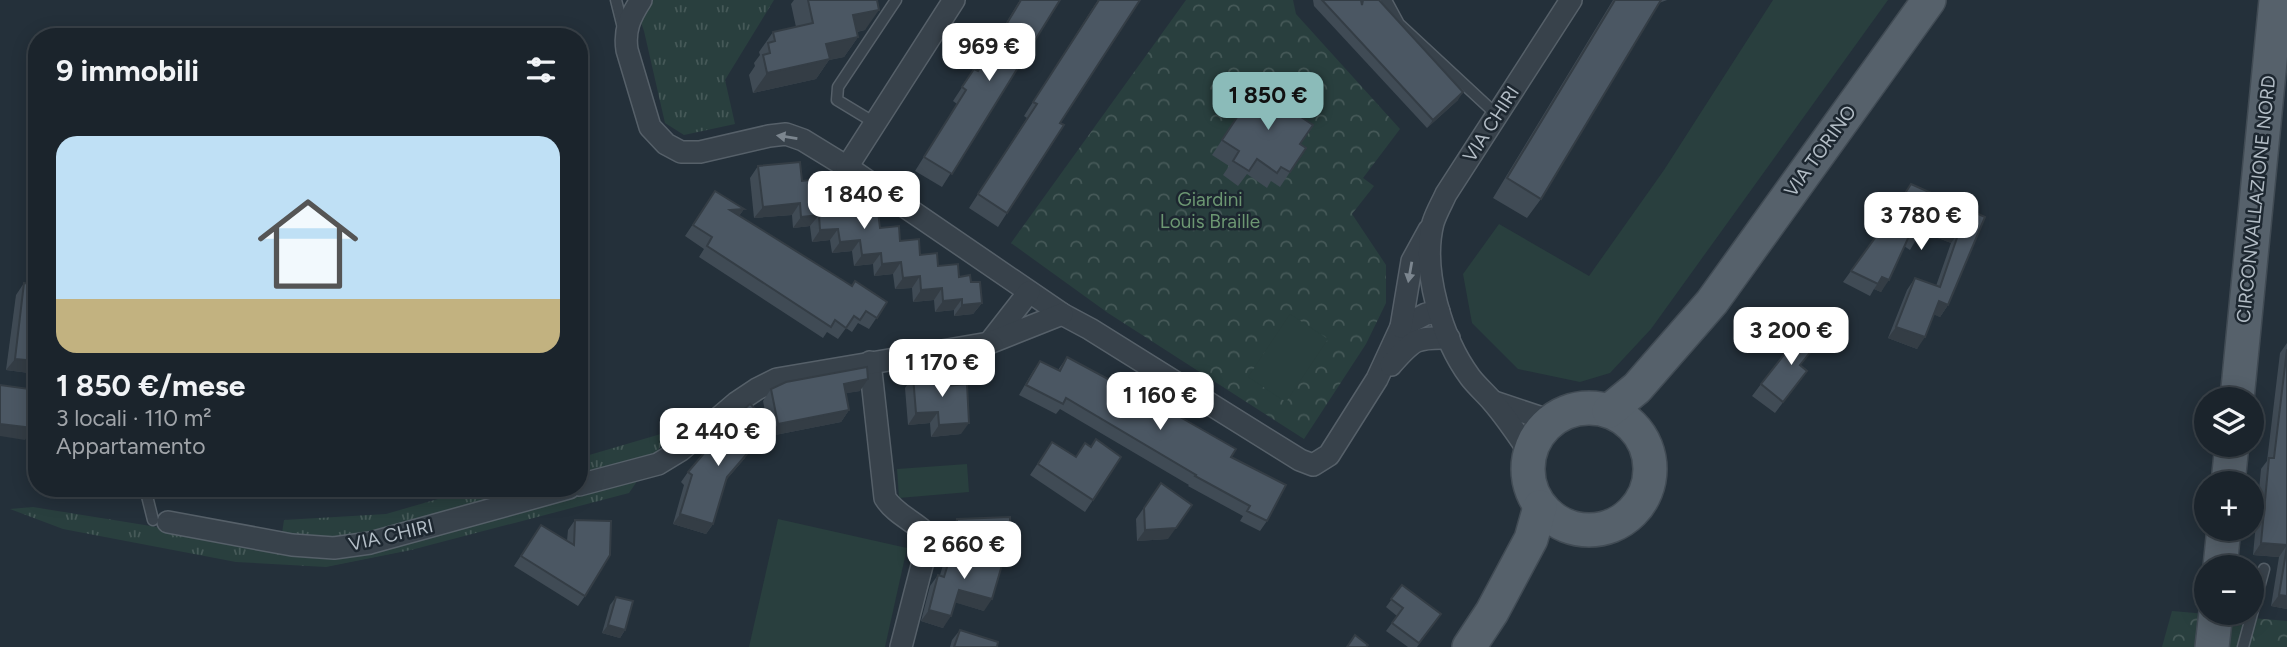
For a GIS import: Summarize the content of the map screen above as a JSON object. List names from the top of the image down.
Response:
{
  "streets": {
    "main road": ["VIA TORINO", "CIRCONVALLAZIONE NORD"],
    "street": ["VIA CHIRI"]
  },
  "crossings": [
    ["VIA CHIRI", "VIA TORINO"]
  ],
  "parks": ["Giardini Louis Braille"],
  "page": {
    "price": [
      "969 €",
      "1 850 €",
      "1 840 €",
      "3 780 €",
      "3 200 €",
      "1 170 €",
      "1 160 €",
      "2 440 €",
      "2 660 €"
    ],
    "heading": "9 immobili",
    "list": [
      {
        "name": "1 850 €/mese",
        "note": "3 locali · 110 m² · Appartamento"
      }
    ],
    "map_buttons": ["+", "−"]
  }
}
